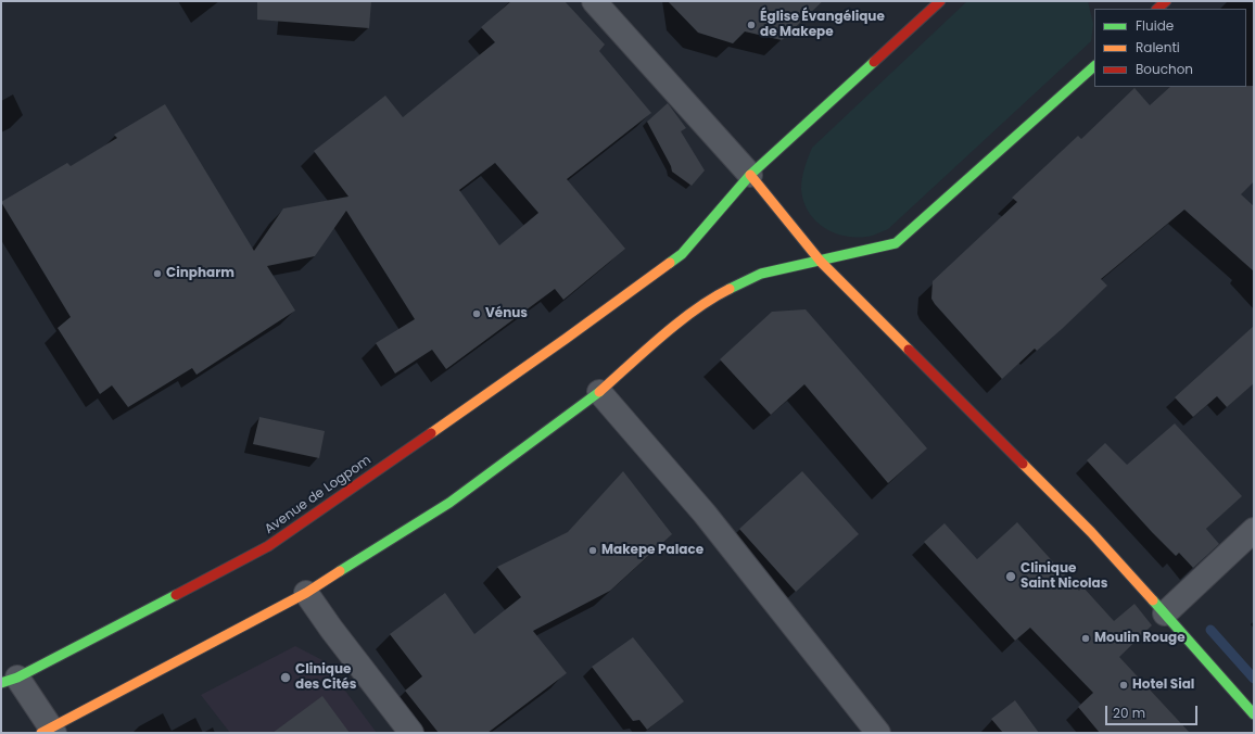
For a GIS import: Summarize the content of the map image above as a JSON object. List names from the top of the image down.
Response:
{
  "streets": {
    "main road": ["Avenue de Logpom"]
  },
  "places": [
    "Église Évangélique de Makepe",
    "Cinpharm",
    "Vénus",
    "Makepe Palace",
    "Clinique Saint Nicolas",
    "Moulin Rouge",
    "Clinique des Cités",
    "Hotel Sial"
  ],
  "legend": ["Fluide", "Ralenti", "Bouchon"],
  "scale_bar": "20 m"
}
